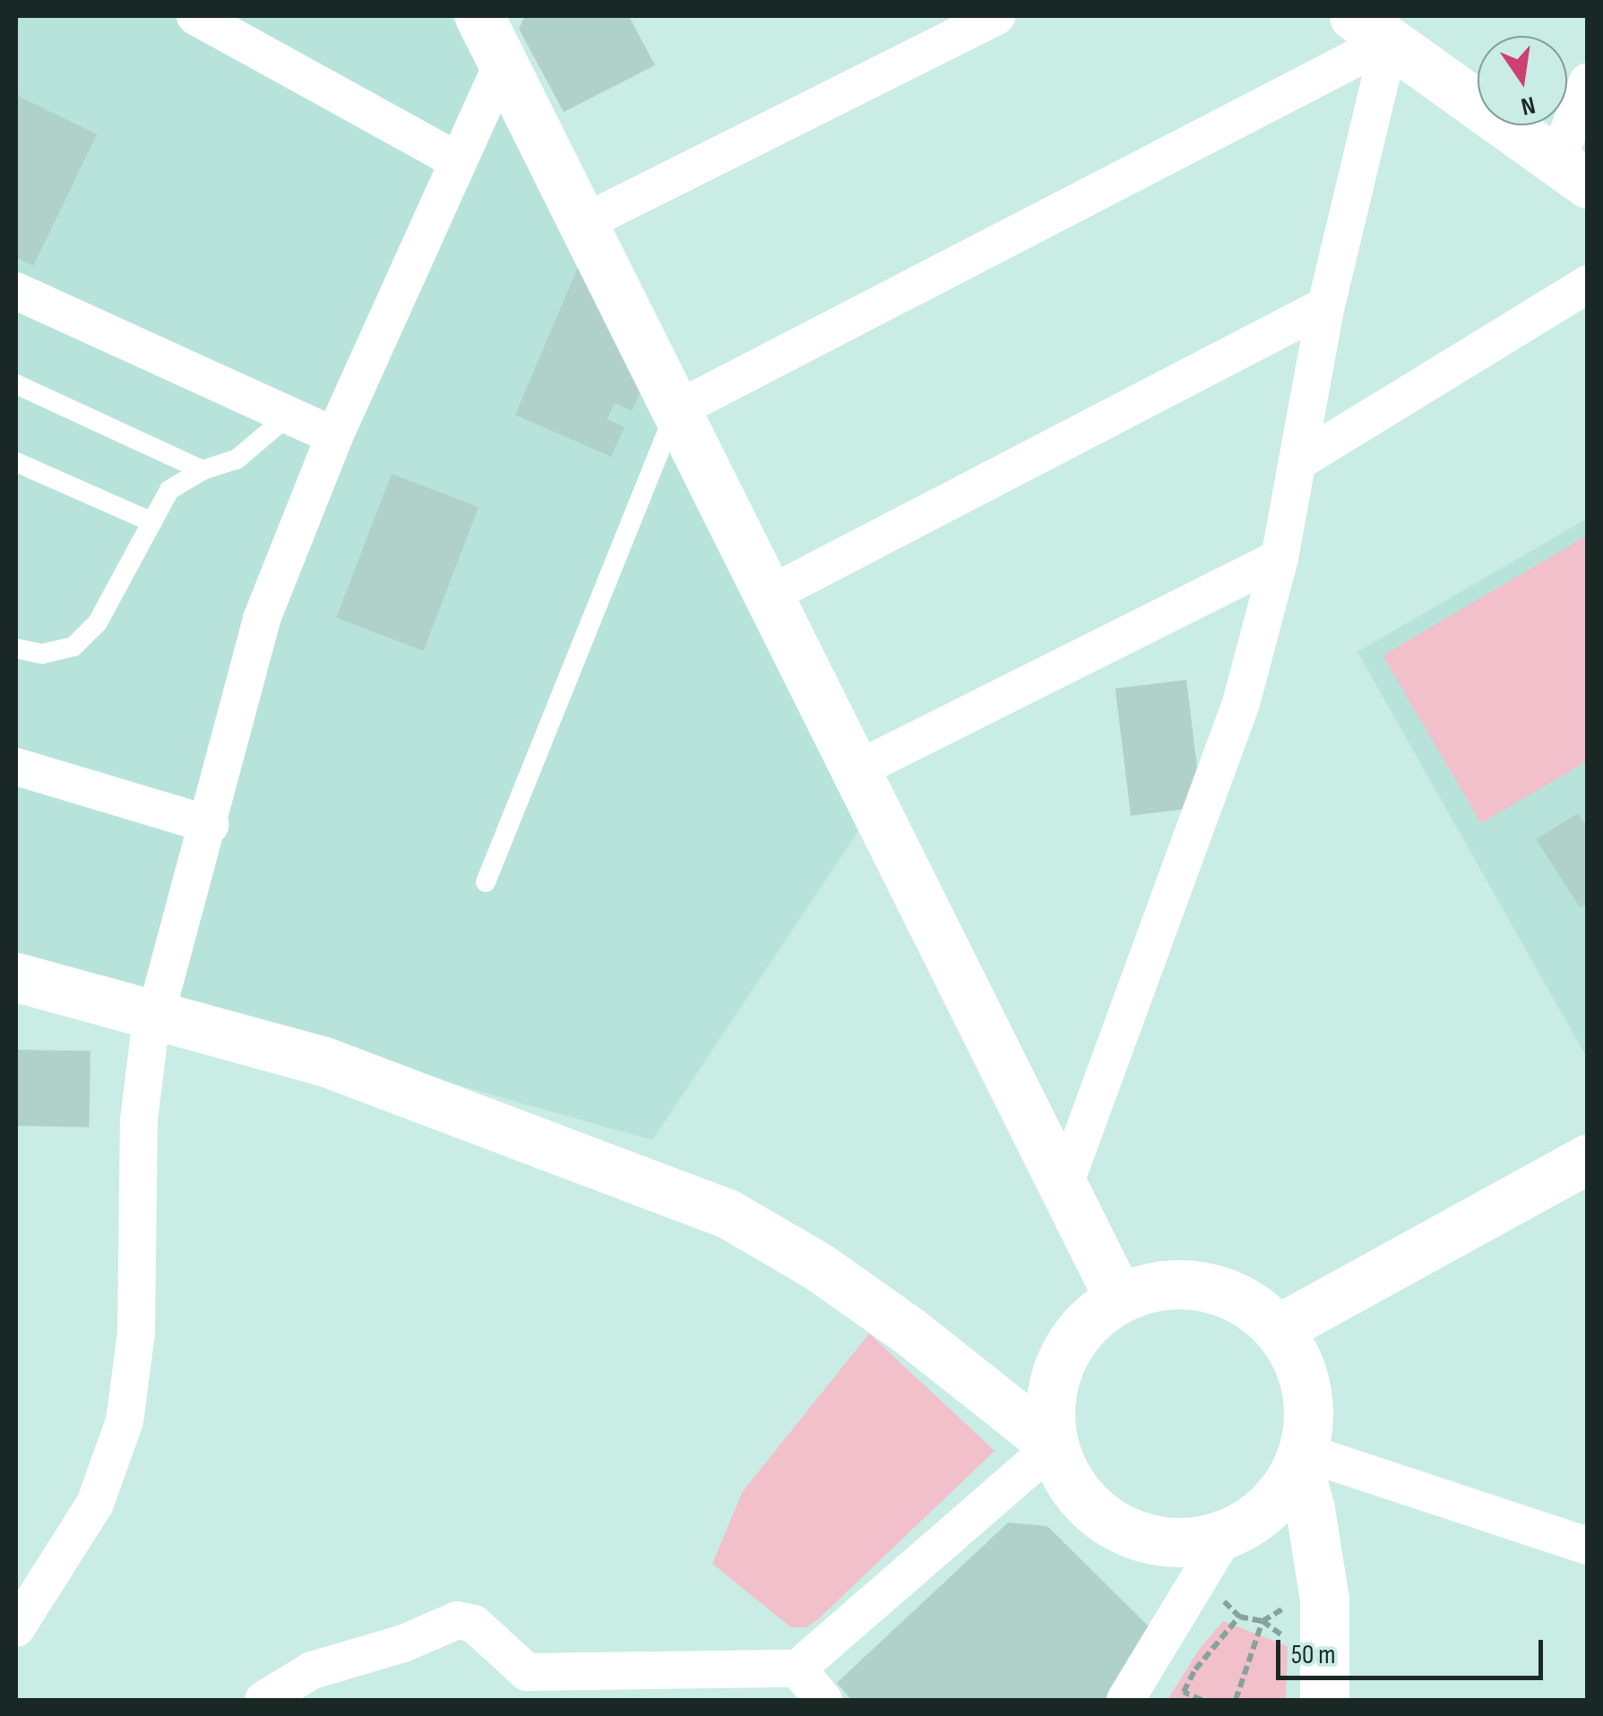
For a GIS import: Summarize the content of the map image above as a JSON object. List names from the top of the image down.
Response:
{
  "scale_bar": "50 m",
  "north": "bottom"
}
